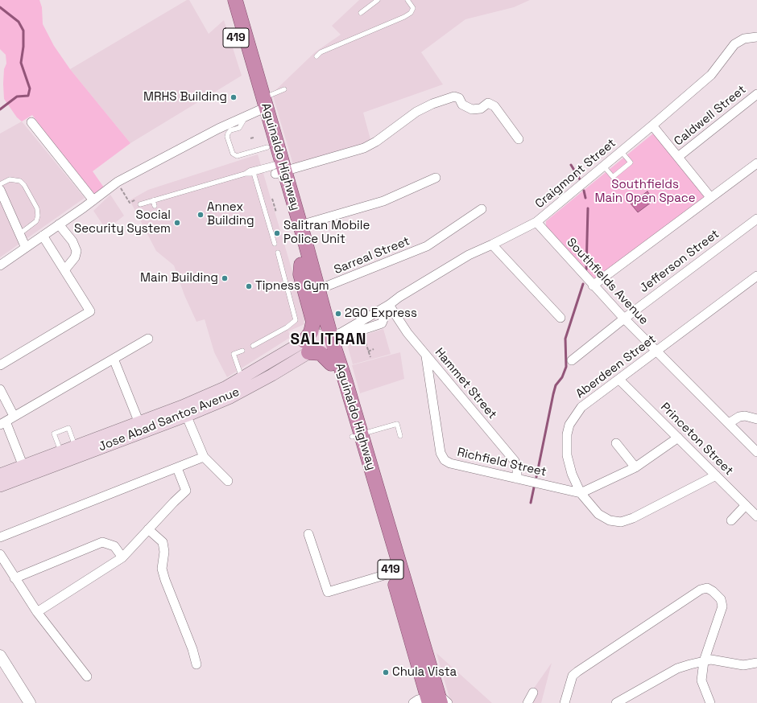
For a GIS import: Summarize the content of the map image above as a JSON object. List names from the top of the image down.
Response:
{
  "streets": {
    "highway": ["419", "Aguinaldo Highway"],
    "main road": ["Jose Abad Santos Avenue"],
    "street": [
      "Caldwell Street",
      "Craigmont Street",
      "Sarreal Street",
      "Jefferson Street",
      "Southfields Avenue",
      "Aberdeen Street",
      "Hammet Street",
      "Princeton Street",
      "Richfield Street"
    ]
  },
  "crossings": [
    ["Aguinaldo Highway", "Craigmont Street"],
    ["Aguinaldo Highway", "Sarreal Street"],
    ["Aguinaldo Highway", "Jose Abad Santos Avenue"],
    ["Craigmont Street", "Southfields Avenue"],
    ["Craigmont Street", "Hammet Street"],
    ["Craigmont Street", "Jose Abad Santos Avenue"],
    ["Jefferson Street", "Southfields Avenue"],
    ["Southfields Avenue", "Aberdeen Street"],
    ["Aberdeen Street", "Princeton Street"],
    ["Aberdeen Street", "Richfield Street"],
    ["Hammet Street", "Richfield Street"]
  ],
  "districts": ["SALITRAN"],
  "parks": ["Southfields Main Open Space"],
  "places": [
    "MRHS Building",
    "Annex Building",
    "Social Security System",
    "Salitran Mobile Police Unit",
    "Main Building",
    "Tipness Gym",
    "2GO Express",
    "Chula Vista"
  ]
}
